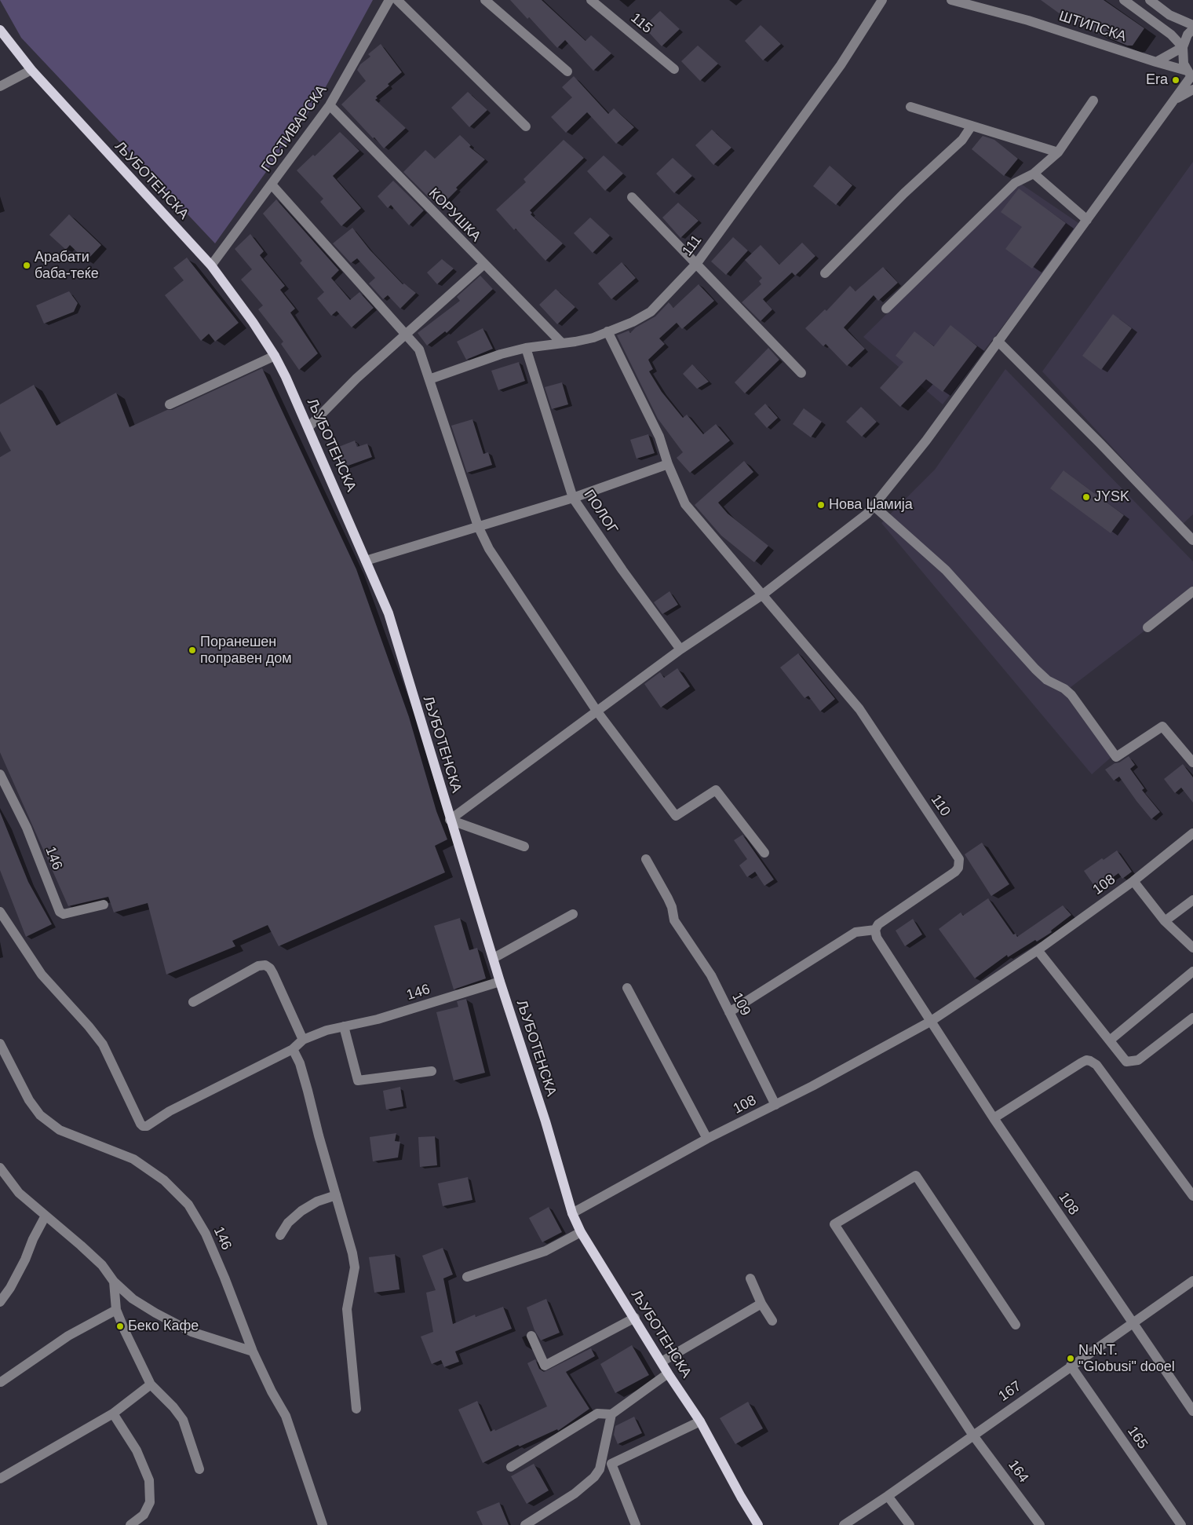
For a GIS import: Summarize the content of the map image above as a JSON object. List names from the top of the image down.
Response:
{
  "streets": {
    "main road": ["ЉУБОТЕНСКА"],
    "street": [
      "115",
      "ШТИПСКА",
      "ГОСТИВАРСКА",
      "КОРУШКА",
      "111",
      "ПОЛОГ",
      "110",
      "146",
      "108",
      "109",
      "167",
      "165",
      "164"
    ]
  },
  "crossings": [
    ["ГОСТИВАРСКА", "ЉУБОТЕНСКА"],
    ["ГОСТИВАРСКА", "КОРУШКА"],
    ["ЉУБОТЕНСКА", "146"],
    ["ЉУБОТЕНСКА", "108"],
    ["КОРУШКА", "111"],
    ["111", "ПОЛОГ"],
    ["108", "109"],
    ["108", "167"],
    ["167", "165"],
    ["167", "164"]
  ],
  "places": [
    "Era",
    "Арабати баба-теќе",
    "JYSK",
    "Нова Џамија",
    "Поранешен поправен дом",
    "Беко Кафе",
    "N.N.T. \"Globusi\" dooel"
  ]
}
